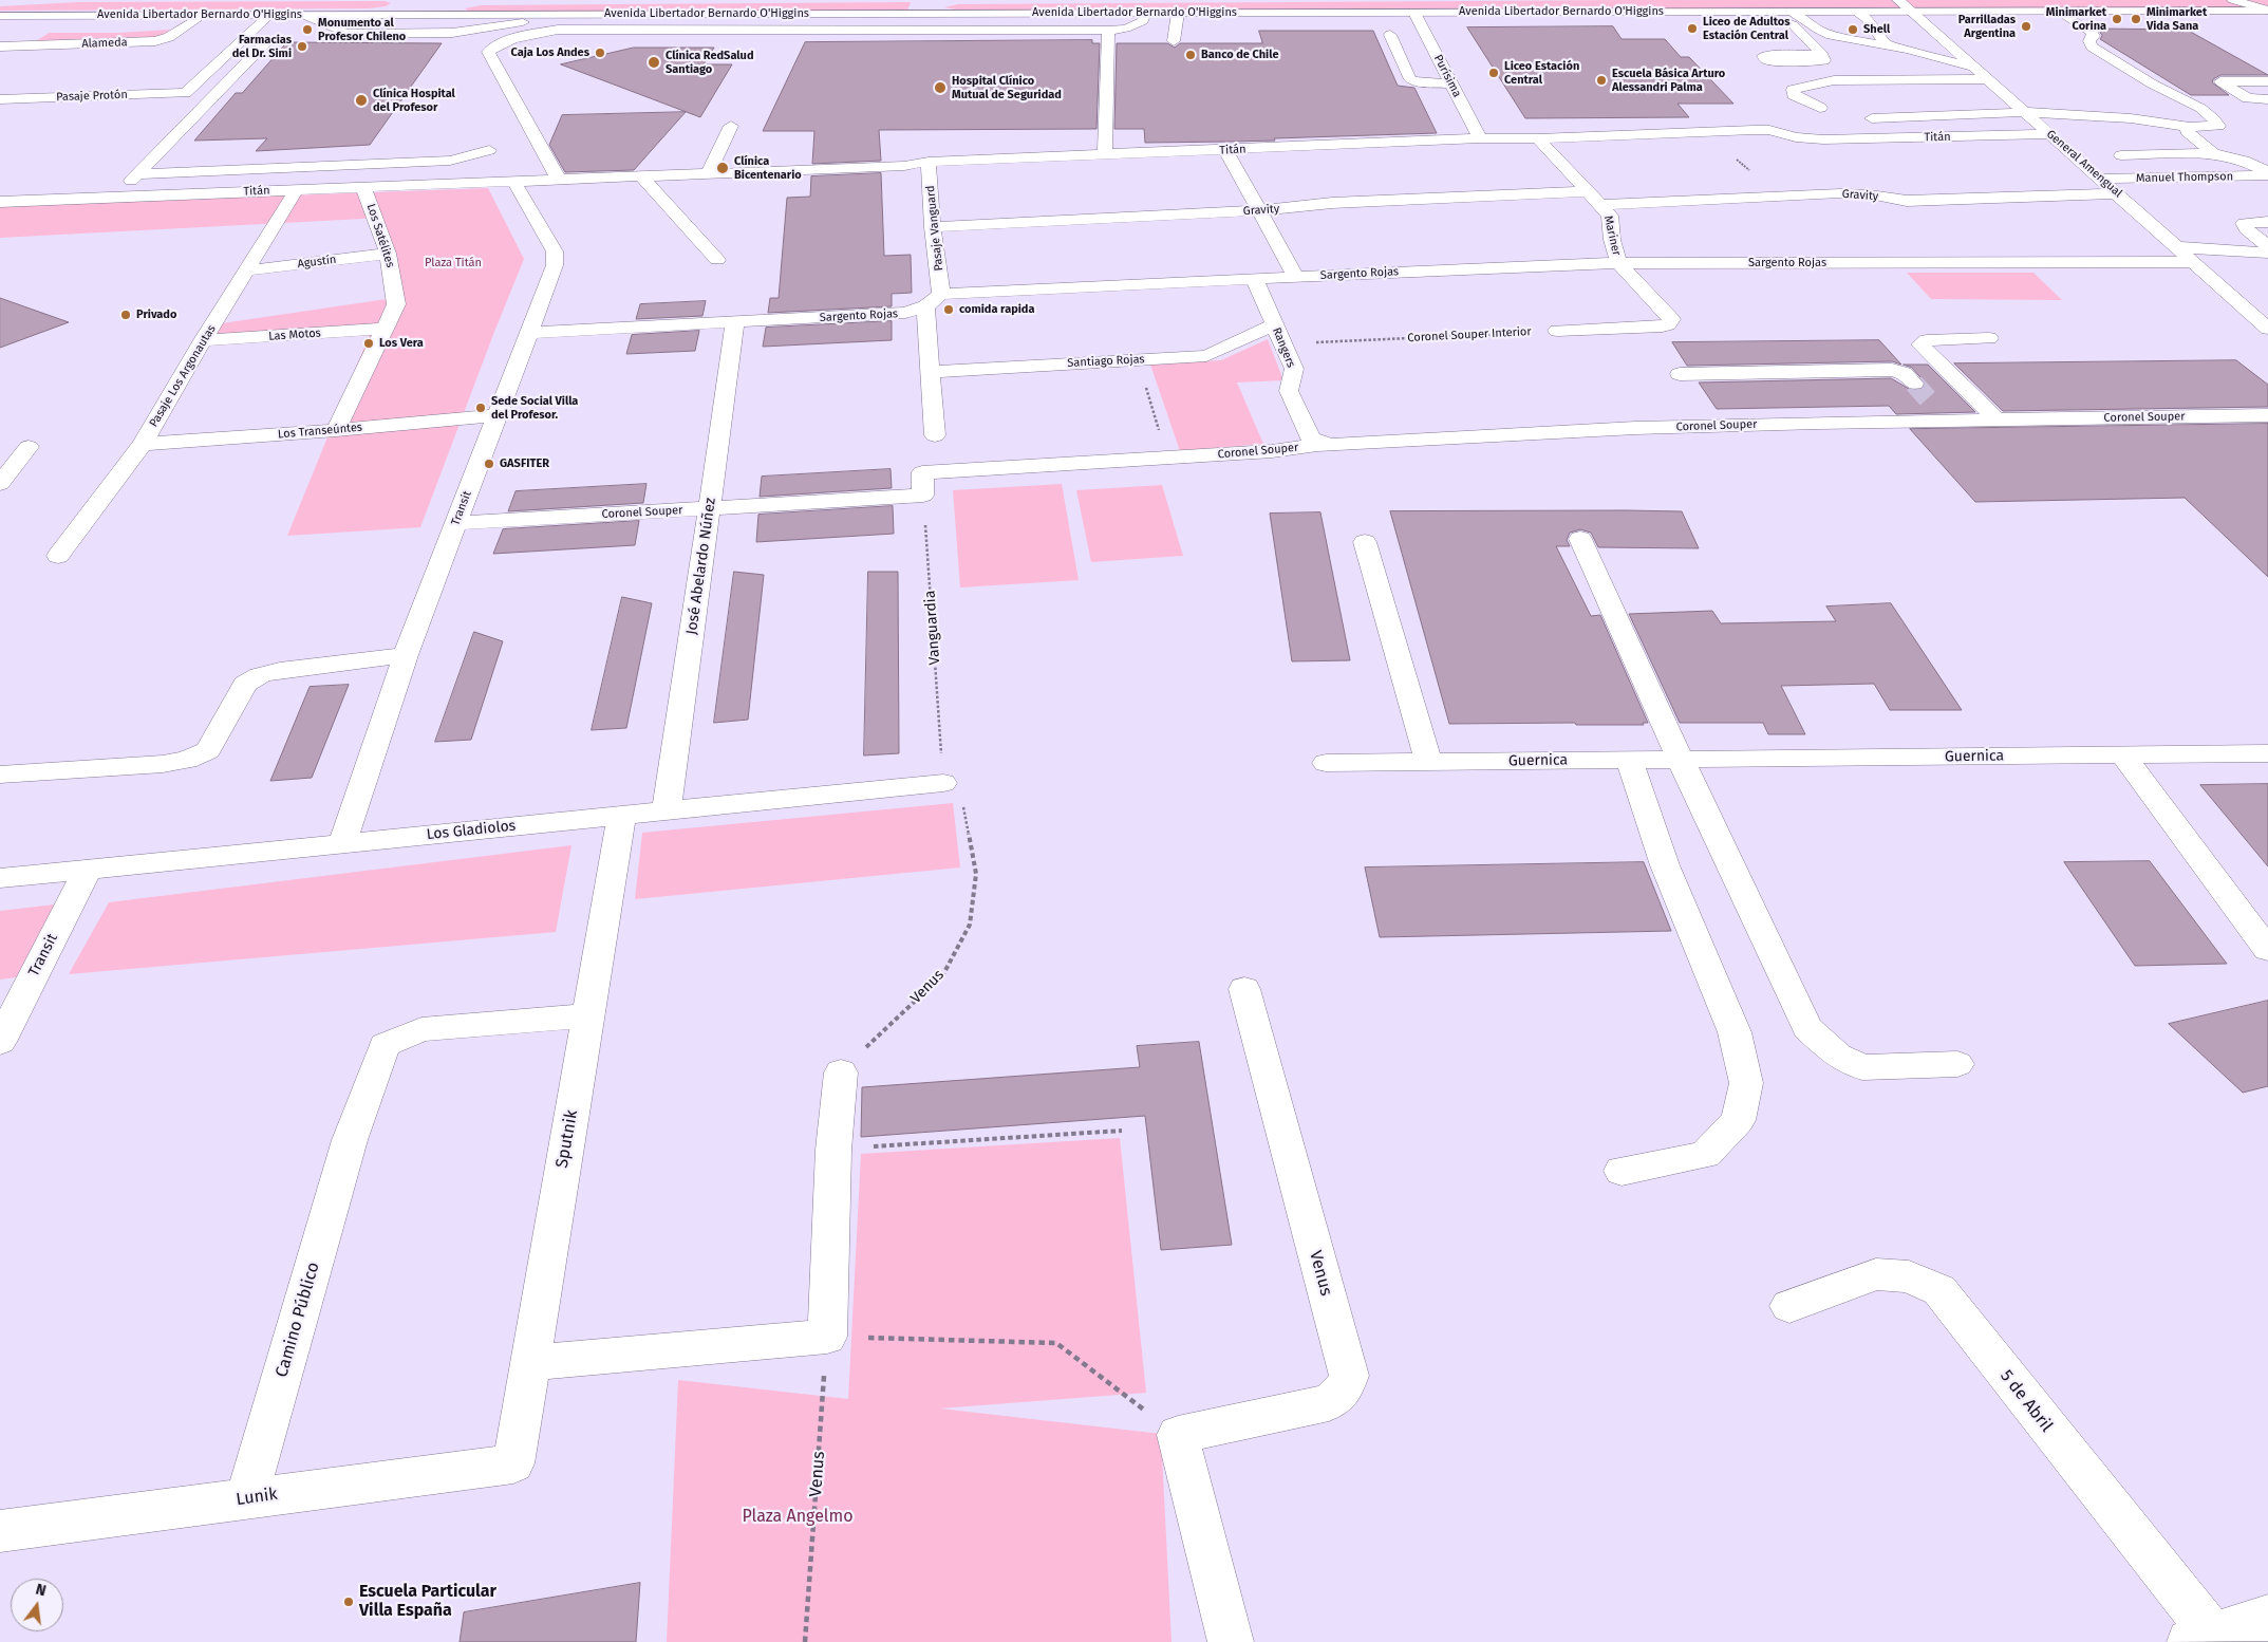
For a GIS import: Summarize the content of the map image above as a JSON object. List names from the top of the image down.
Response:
{
  "streets": {
    "street": [
      "Avenida Libertador Bernardo O'Higgins",
      "Alameda",
      "Purísima",
      "Pasaje Protón",
      "Titán",
      "General Amengual",
      "Manuel Thompson",
      "Gravity",
      "Pasaje Vanguard",
      "Los Satélites",
      "Mariner",
      "Agustín",
      "Sargento Rojas",
      "Las Motos",
      "Rangers",
      "Santiago Rojas",
      "Pasaje Los Argonautas",
      "Coronel Souper",
      "Los Transeúntes",
      "Transit",
      "José Abelardo Núñez",
      "Guernica",
      "Los Gladiolos",
      "Venus",
      "Sputnik",
      "Camino Público",
      "5 de Abril",
      "Lunik"
    ],
    "path": ["Coronel Souper Interior", "Vanguardia"]
  },
  "crossings": [
    ["Avenida Libertador Bernardo O'Higgins", "Alameda"],
    ["Avenida Libertador Bernardo O'Higgins", "Purísima"],
    ["Avenida Libertador Bernardo O'Higgins", "Pasaje Protón"],
    ["Avenida Libertador Bernardo O'Higgins", "General Amengual"],
    ["Purísima", "Titán"],
    ["Titán", "General Amengual"],
    ["Titán", "Pasaje Vanguard"],
    ["Titán", "Los Satélites"],
    ["Titán", "Mariner"],
    ["Titán", "Pasaje Los Argonautas"],
    ["Titán", "Transit"],
    ["General Amengual", "Manuel Thompson"],
    ["General Amengual", "Gravity"],
    ["General Amengual", "Sargento Rojas"],
    ["Gravity", "Pasaje Vanguard"],
    ["Gravity", "Mariner"],
    ["Pasaje Vanguard", "Sargento Rojas"],
    ["Los Satélites", "Agustín"],
    ["Los Satélites", "Las Motos"],
    ["Los Satélites", "Los Transeúntes"],
    ["Mariner", "Sargento Rojas"],
    ["Mariner", "Coronel Souper Interior"],
    ["Agustín", "Pasaje Los Argonautas"],
    ["Sargento Rojas", "Rangers"],
    ["Sargento Rojas", "Transit"],
    ["Sargento Rojas", "José Abelardo Núñez"],
    ["Las Motos", "Pasaje Los Argonautas"],
    ["Coronel Souper Interior", "Rangers"],
    ["Rangers", "Santiago Rojas"],
    ["Rangers", "Coronel Souper"],
    ["Pasaje Los Argonautas", "Los Transeúntes"],
    ["Coronel Souper", "Transit"],
    ["Coronel Souper", "José Abelardo Núñez"],
    ["Coronel Souper", "Vanguardia"],
    ["Los Transeúntes", "Transit"],
    ["Transit", "Los Gladiolos"],
    ["José Abelardo Núñez", "Los Gladiolos"],
    ["Vanguardia", "Los Gladiolos"],
    ["Vanguardia", "Venus"],
    ["Los Gladiolos", "Venus"],
    ["Los Gladiolos", "Sputnik"],
    ["Sputnik", "Camino Público"],
    ["Sputnik", "Lunik"],
    ["Camino Público", "Lunik"]
  ],
  "parks": ["Plaza Titán", "Plaza Angelmo"],
  "places": [
    "Minimarket Corina",
    "Minimarket Vida Sana",
    "Parrilladas Argentina",
    "Liceo de Adultos Estación Central",
    "Monumento al Profesor Chileno",
    "Shell",
    "Farmacias del Dr. Simi",
    "Caja Los Andes",
    "Banco de Chile",
    "Clínica RedSalud Santiago",
    "Liceo Estación Central",
    "Escuela Básica Arturo Alessandri Palma",
    "Hospital Clínico Mutual de Seguridad",
    "Clínica Hospital del Profesor",
    "Clínica Bicentenario",
    "comida rapida",
    "Privado",
    "Los Vera",
    "Sede Social Villa del Profesor.",
    "GASFITER",
    "Escuela Particular Villa España"
  ],
  "north": "top"
}
